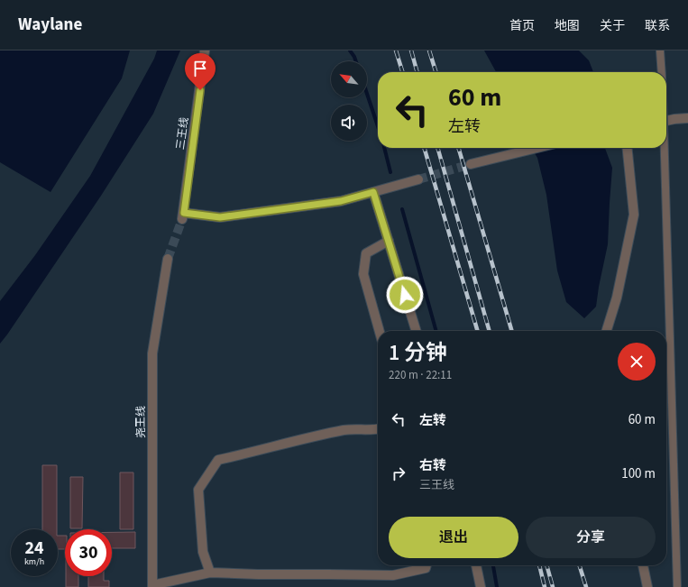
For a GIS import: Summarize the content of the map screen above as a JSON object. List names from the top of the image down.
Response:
{
  "streets": {
    "street": ["三王线", "尧王线"]
  },
  "north": "top left",
  "page": {
    "header": "Waylane",
    "nav": [
      "首页",
      "地图",
      "关于",
      "联系"
    ],
    "turn": ["60 m", "左转"],
    "heading": ["1 分钟", "220 m · 22:11"],
    "list": [
      {
        "name": "左转",
        "value": "60 m"
      },
      {
        "name": "右转",
        "note": "三王线",
        "value": "100 m"
      }
    ],
    "buttons": ["退出", "分享"],
    "speed": "24 km/h",
    "limit": "30"
  }
}
